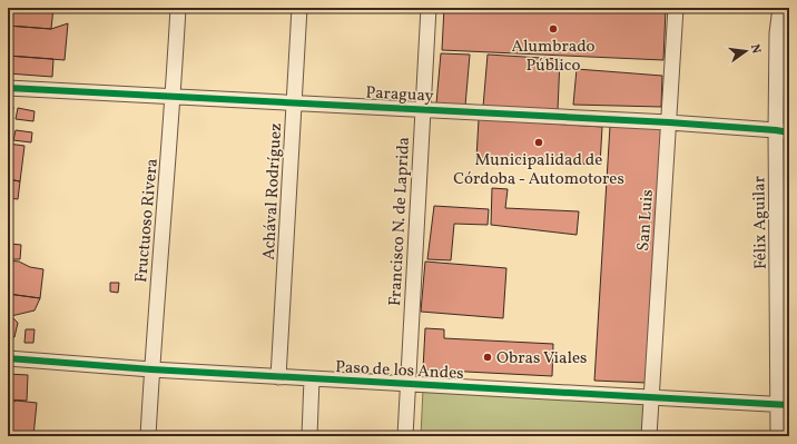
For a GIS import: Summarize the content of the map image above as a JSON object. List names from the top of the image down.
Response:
{
  "streets": {
    "street": [
      "Paraguay",
      "Achával Rodríguez",
      "Fructuoso Rivera",
      "San Luis",
      "Francisco N. de Laprida",
      "Félix Aguilar",
      "Paso de los Andes"
    ]
  },
  "crossings": [
    ["Paraguay", "Achával Rodríguez"],
    ["Paraguay", "Fructuoso Rivera"],
    ["Paraguay", "San Luis"],
    ["Paraguay", "Francisco N. de Laprida"],
    ["Paraguay", "Félix Aguilar"],
    ["Achával Rodríguez", "Paso de los Andes"],
    ["Fructuoso Rivera", "Paso de los Andes"],
    ["San Luis", "Paso de los Andes"],
    ["Francisco N. de Laprida", "Paso de los Andes"],
    ["Félix Aguilar", "Paso de los Andes"]
  ],
  "places": ["Alumbrado Público", "Municipalidad de Córdoba - Automotores", "Obras Viales"],
  "north": "right"
}
